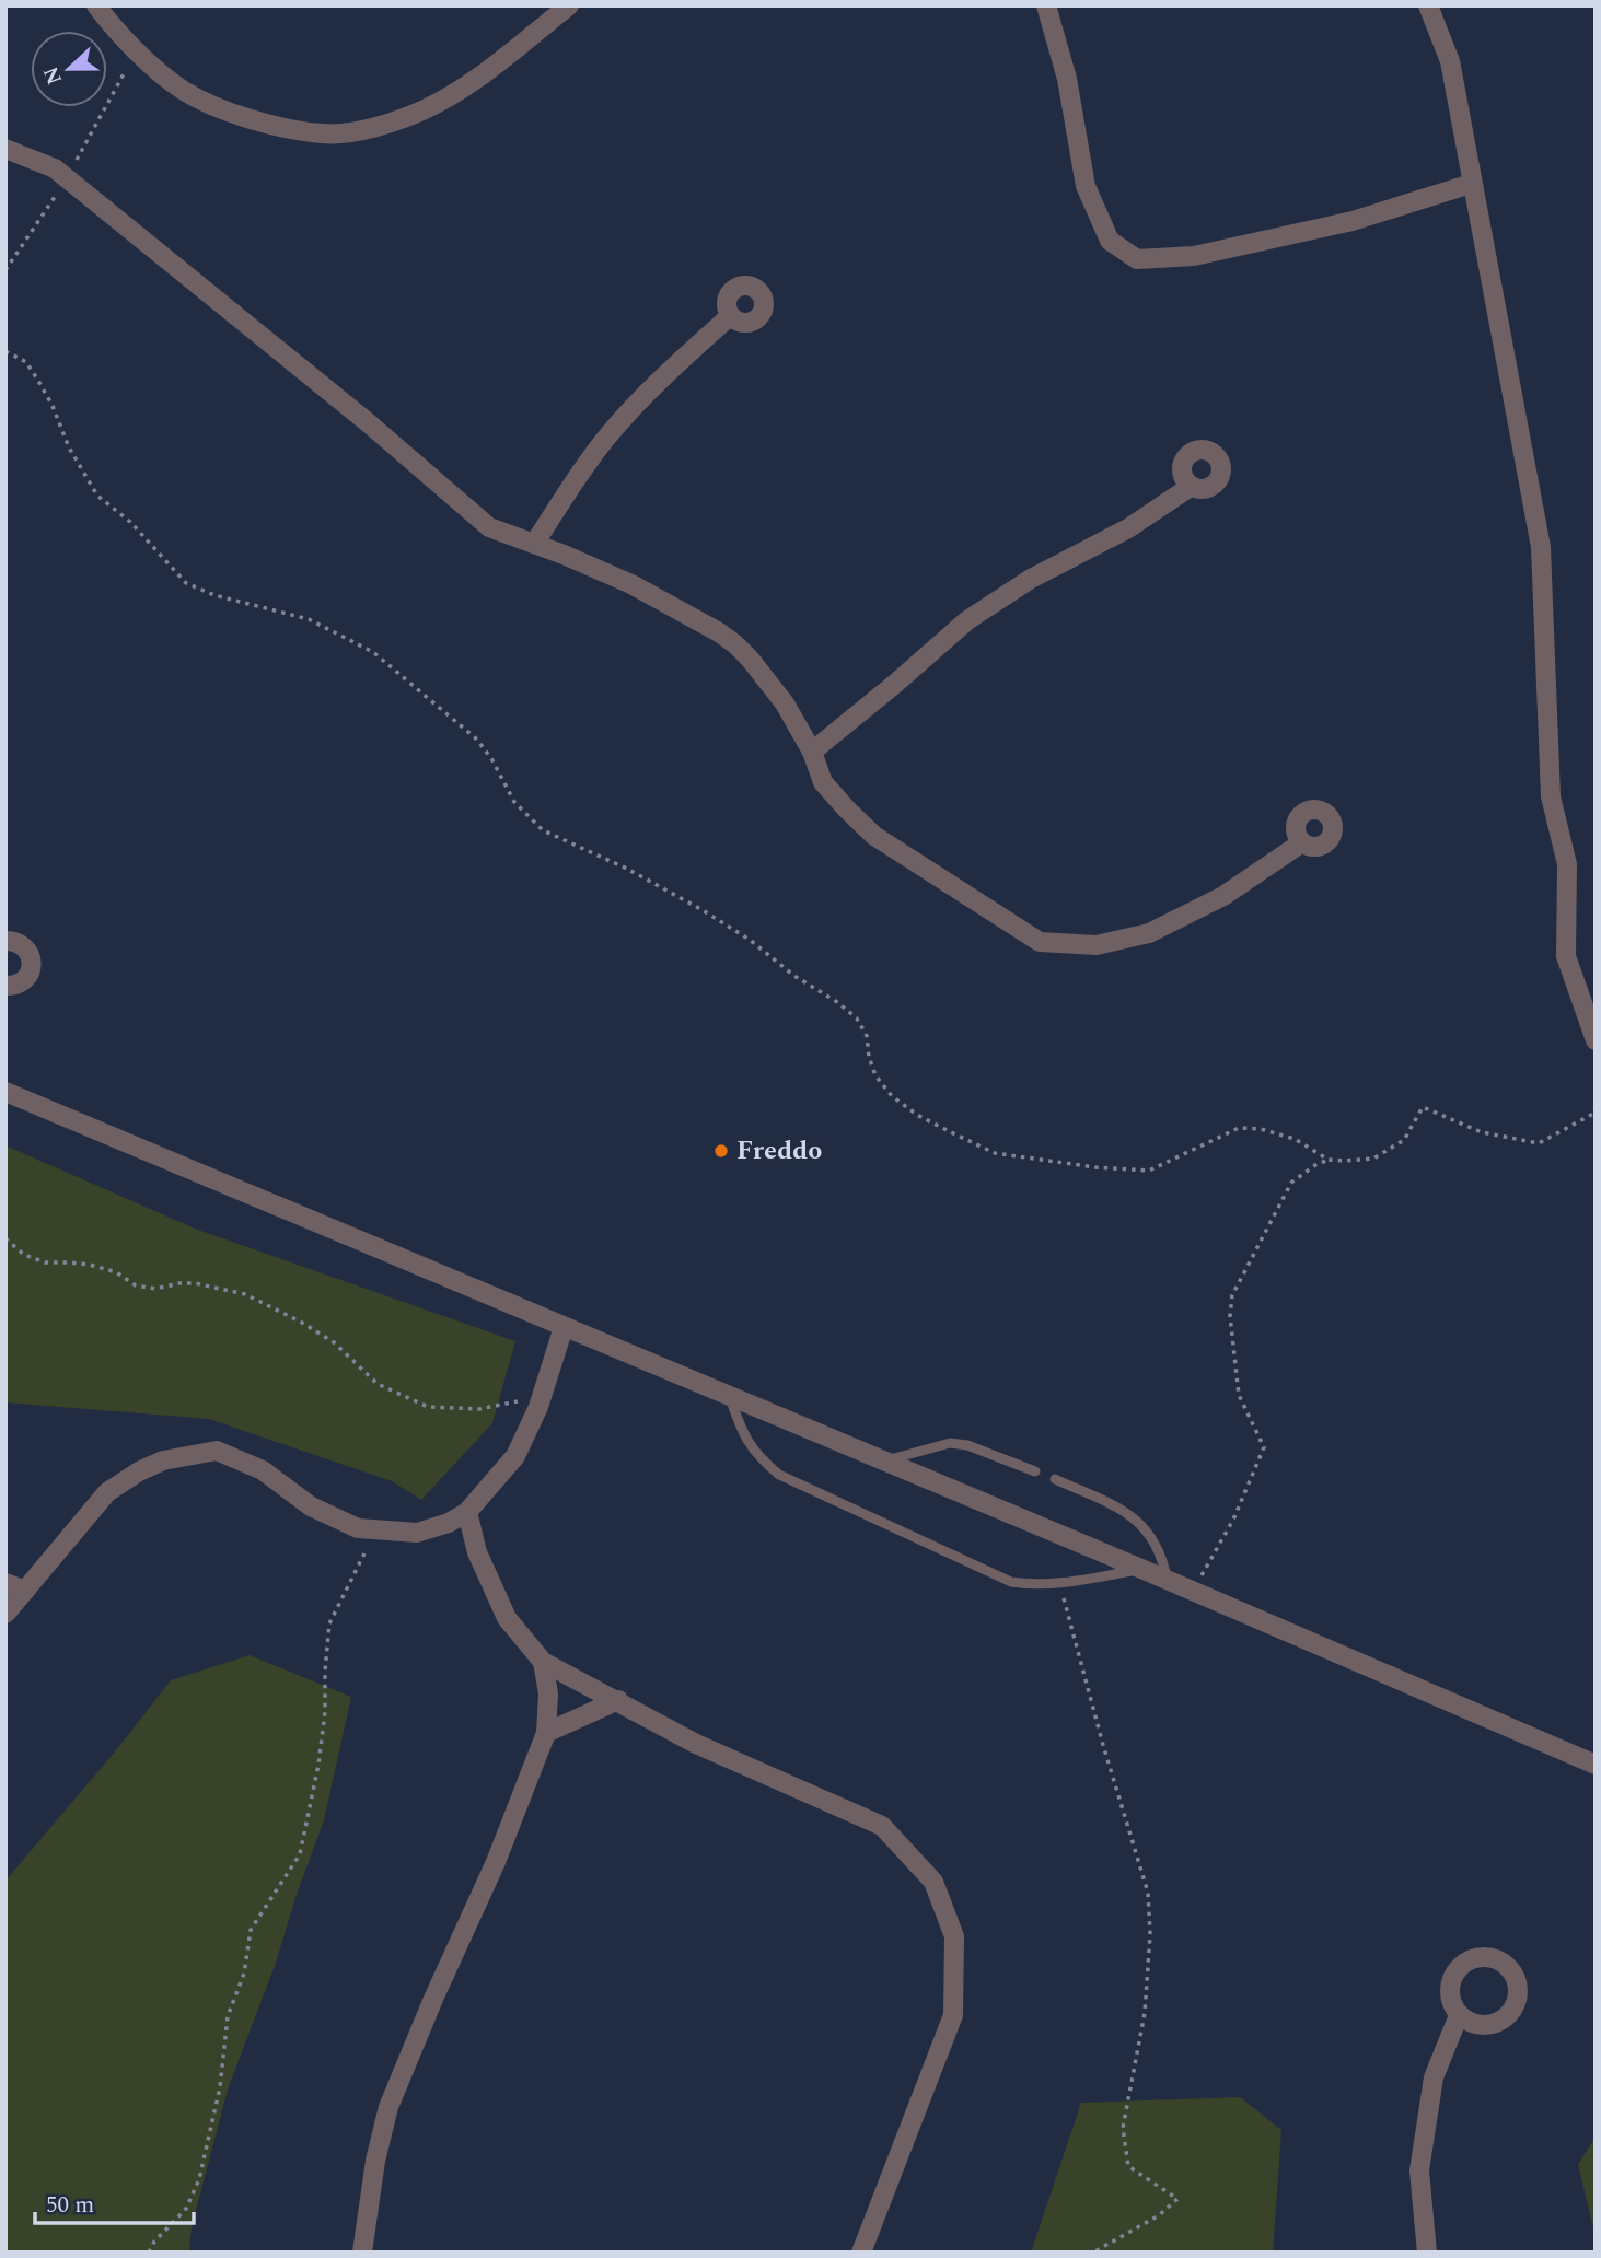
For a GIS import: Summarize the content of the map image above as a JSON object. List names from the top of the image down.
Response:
{
  "places": ["Freddo"],
  "scale_bar": "50 m",
  "north": "left"
}
